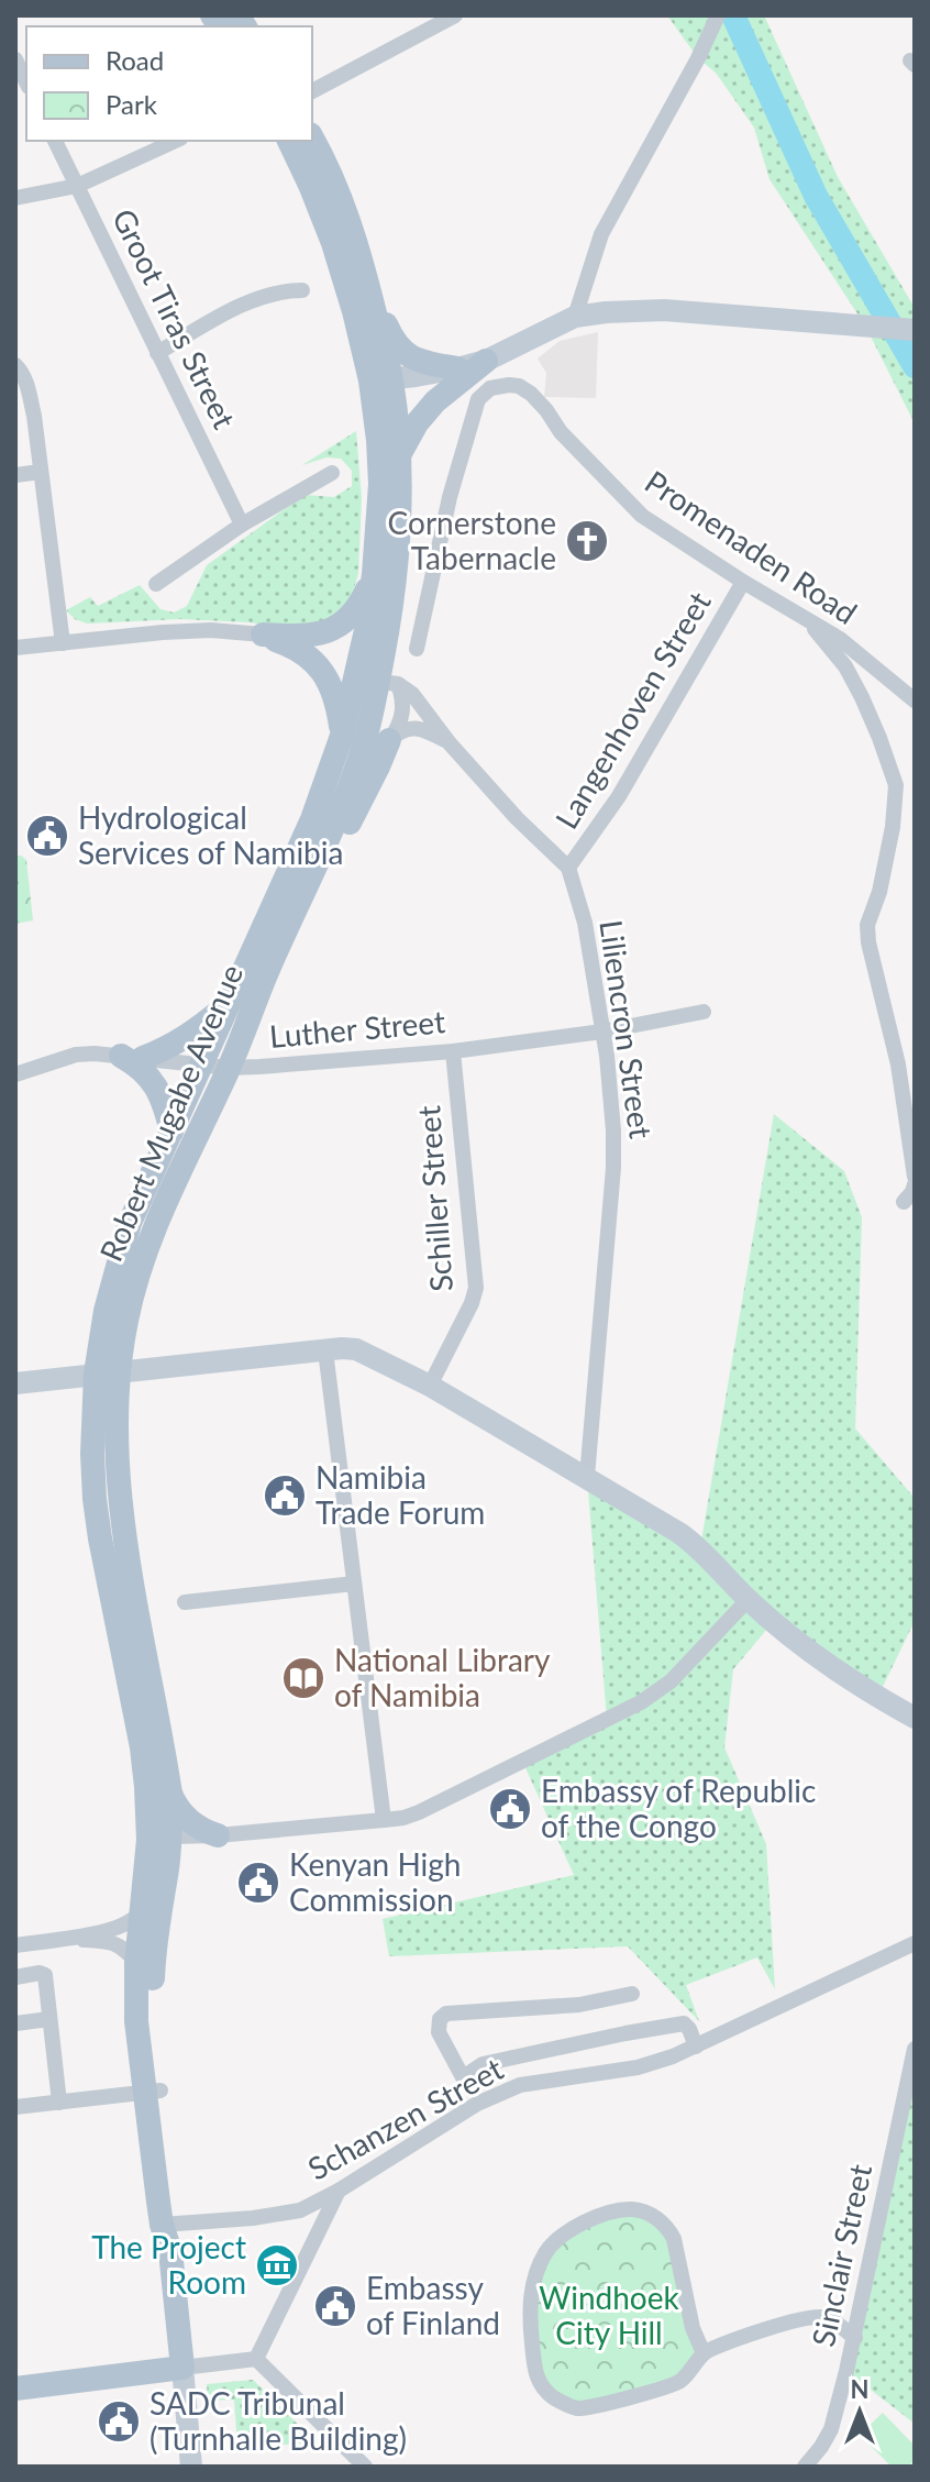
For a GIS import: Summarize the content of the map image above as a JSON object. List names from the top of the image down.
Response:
{
  "streets": {
    "main road": ["Robert Mugabe Avenue"],
    "street": [
      "Groot Tiras Street",
      "Promenaden Road",
      "Langenhoven Street",
      "Luther Street",
      "Liliencron Street",
      "Schiller Street",
      "Schanzen Street",
      "Sinclair Street"
    ]
  },
  "crossings": [
    ["Promenaden Road", "Langenhoven Street"],
    ["Langenhoven Street", "Liliencron Street"],
    ["Luther Street", "Liliencron Street"],
    ["Luther Street", "Robert Mugabe Avenue"],
    ["Luther Street", "Schiller Street"],
    ["Liliencron Street", "Robert Mugabe Avenue"],
    ["Robert Mugabe Avenue", "Schanzen Street"]
  ],
  "parks": ["Windhoek City Hill"],
  "places": {
    "church": ["Cornerstone Tabernacle"],
    "public building": [
      "Hydrological Services of Namibia",
      "Namibia Trade Forum",
      "Embassy of Republic of the Congo",
      "Kenyan High Commission",
      "Embassy of Finland",
      "SADC Tribunal (Turnhalle Building)"
    ],
    "library": ["National Library of Namibia"],
    "museum": ["The Project Room"]
  },
  "legend": ["Road", "Park"],
  "north": "top"
}
